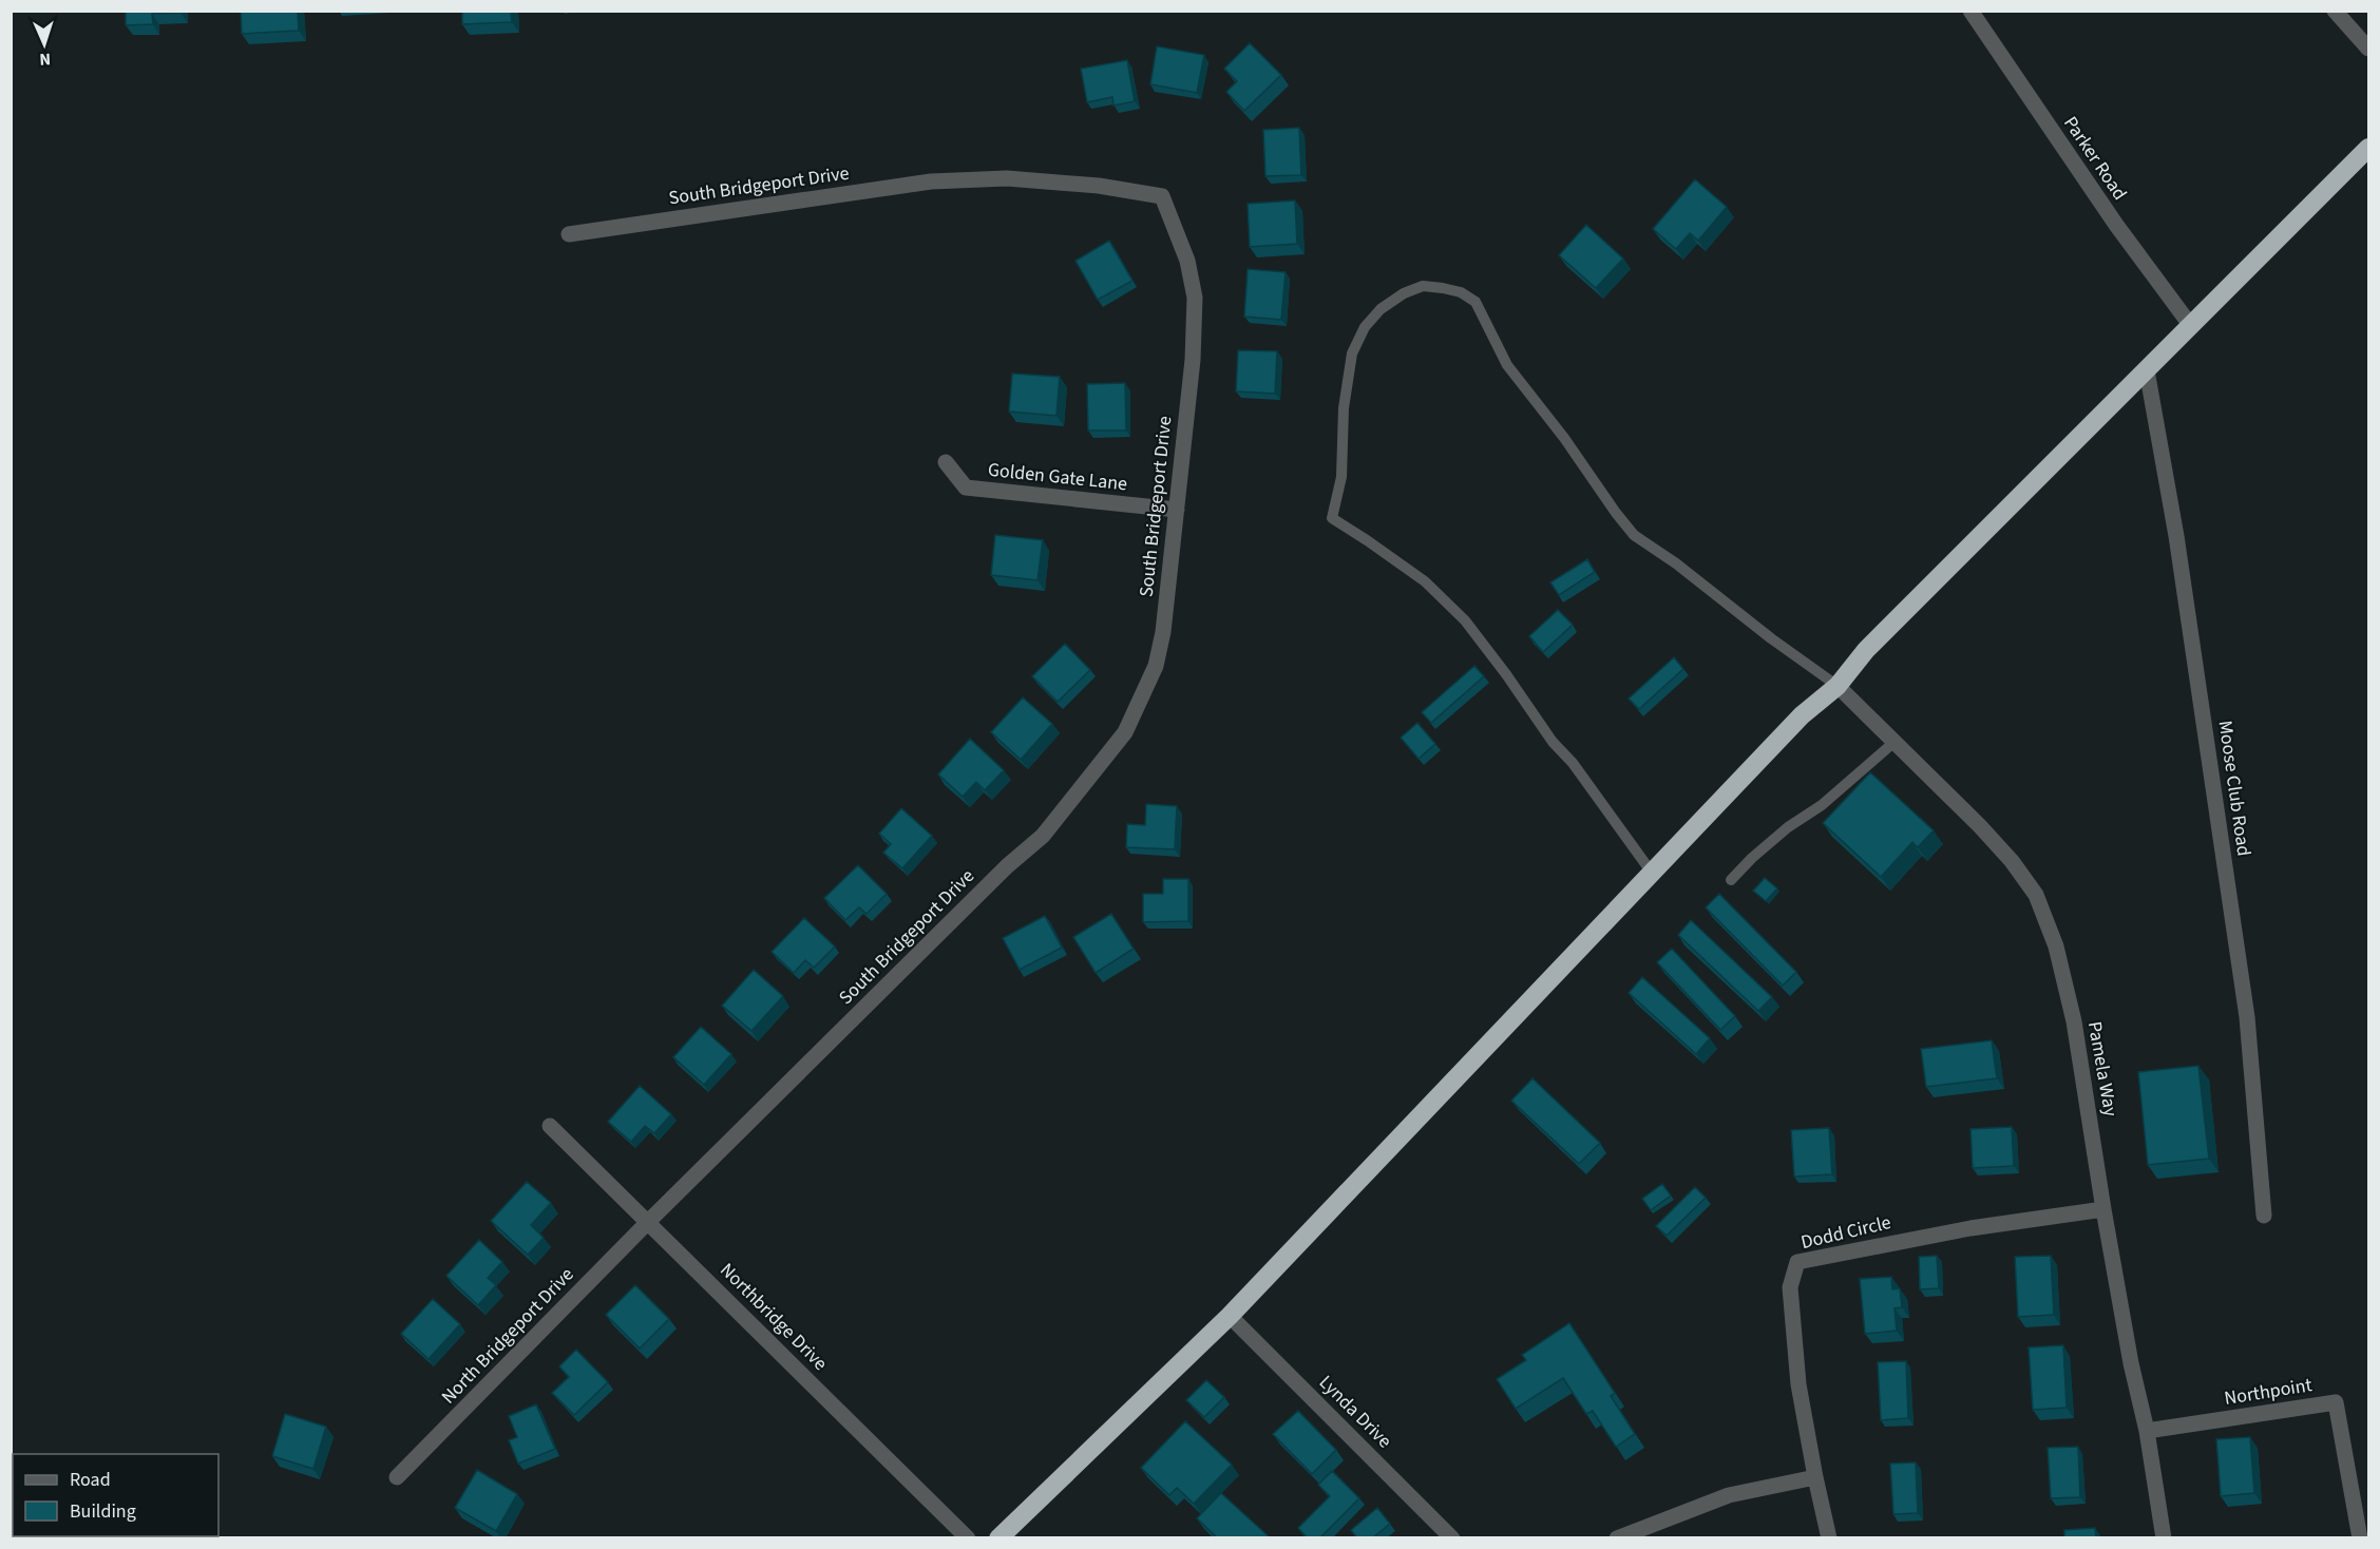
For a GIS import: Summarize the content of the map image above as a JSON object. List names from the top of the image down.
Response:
{
  "streets": {
    "street": [
      "Parker Road",
      "South Bridgeport Drive",
      "Golden Gate Lane",
      "Moose Club Road",
      "Pamela Way",
      "Dodd Circle",
      "Northbridge Drive",
      "North Bridgeport Drive",
      "Northpoint",
      "Lynda Drive"
    ]
  },
  "crossings": [
    ["South Bridgeport Drive", "Golden Gate Lane"],
    ["South Bridgeport Drive", "Northbridge Drive"],
    ["South Bridgeport Drive", "North Bridgeport Drive"],
    ["Pamela Way", "Dodd Circle"],
    ["Pamela Way", "Northpoint"],
    ["Northbridge Drive", "North Bridgeport Drive"]
  ],
  "legend": ["Road", "Building"],
  "north": "bottom"
}
